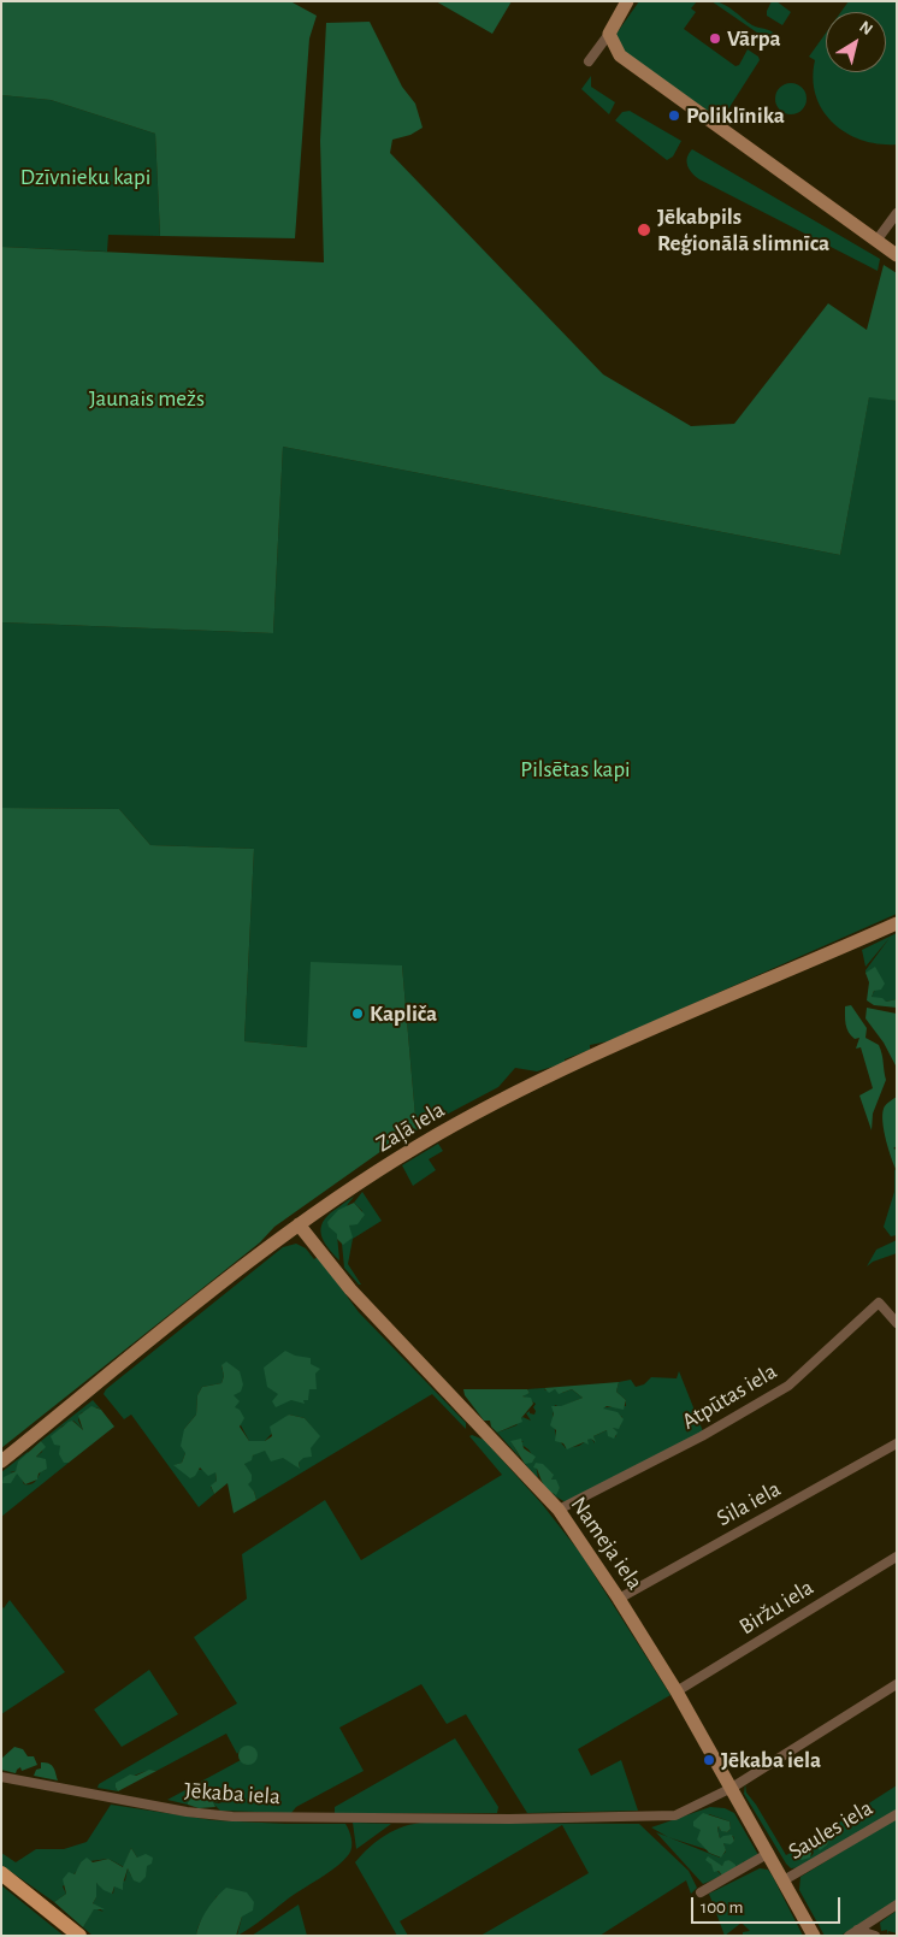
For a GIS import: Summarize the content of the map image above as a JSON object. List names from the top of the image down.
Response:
{
  "streets": {
    "street": [
      "Zaļā iela",
      "Atpūtas iela",
      "Sila iela",
      "Nameja iela",
      "Biržu iela",
      "Jēkaba iela",
      "Saules iela"
    ]
  },
  "crossings": [
    ["Zaļā iela", "Nameja iela"],
    ["Atpūtas iela", "Nameja iela"],
    ["Sila iela", "Nameja iela"],
    ["Nameja iela", "Biržu iela"],
    ["Nameja iela", "Jēkaba iela"],
    ["Nameja iela", "Saules iela"]
  ],
  "parks": ["Dzīvnieku kapi", "Jaunais mežs", "Pilsētas kapi"],
  "places": [
    "Vārpa",
    "Poliklīnika",
    "Jēkabpils Reģionālā slimnīca",
    "Kapliča",
    "Jēkaba iela"
  ],
  "scale_bar": "100 m",
  "north": "top right"
}
